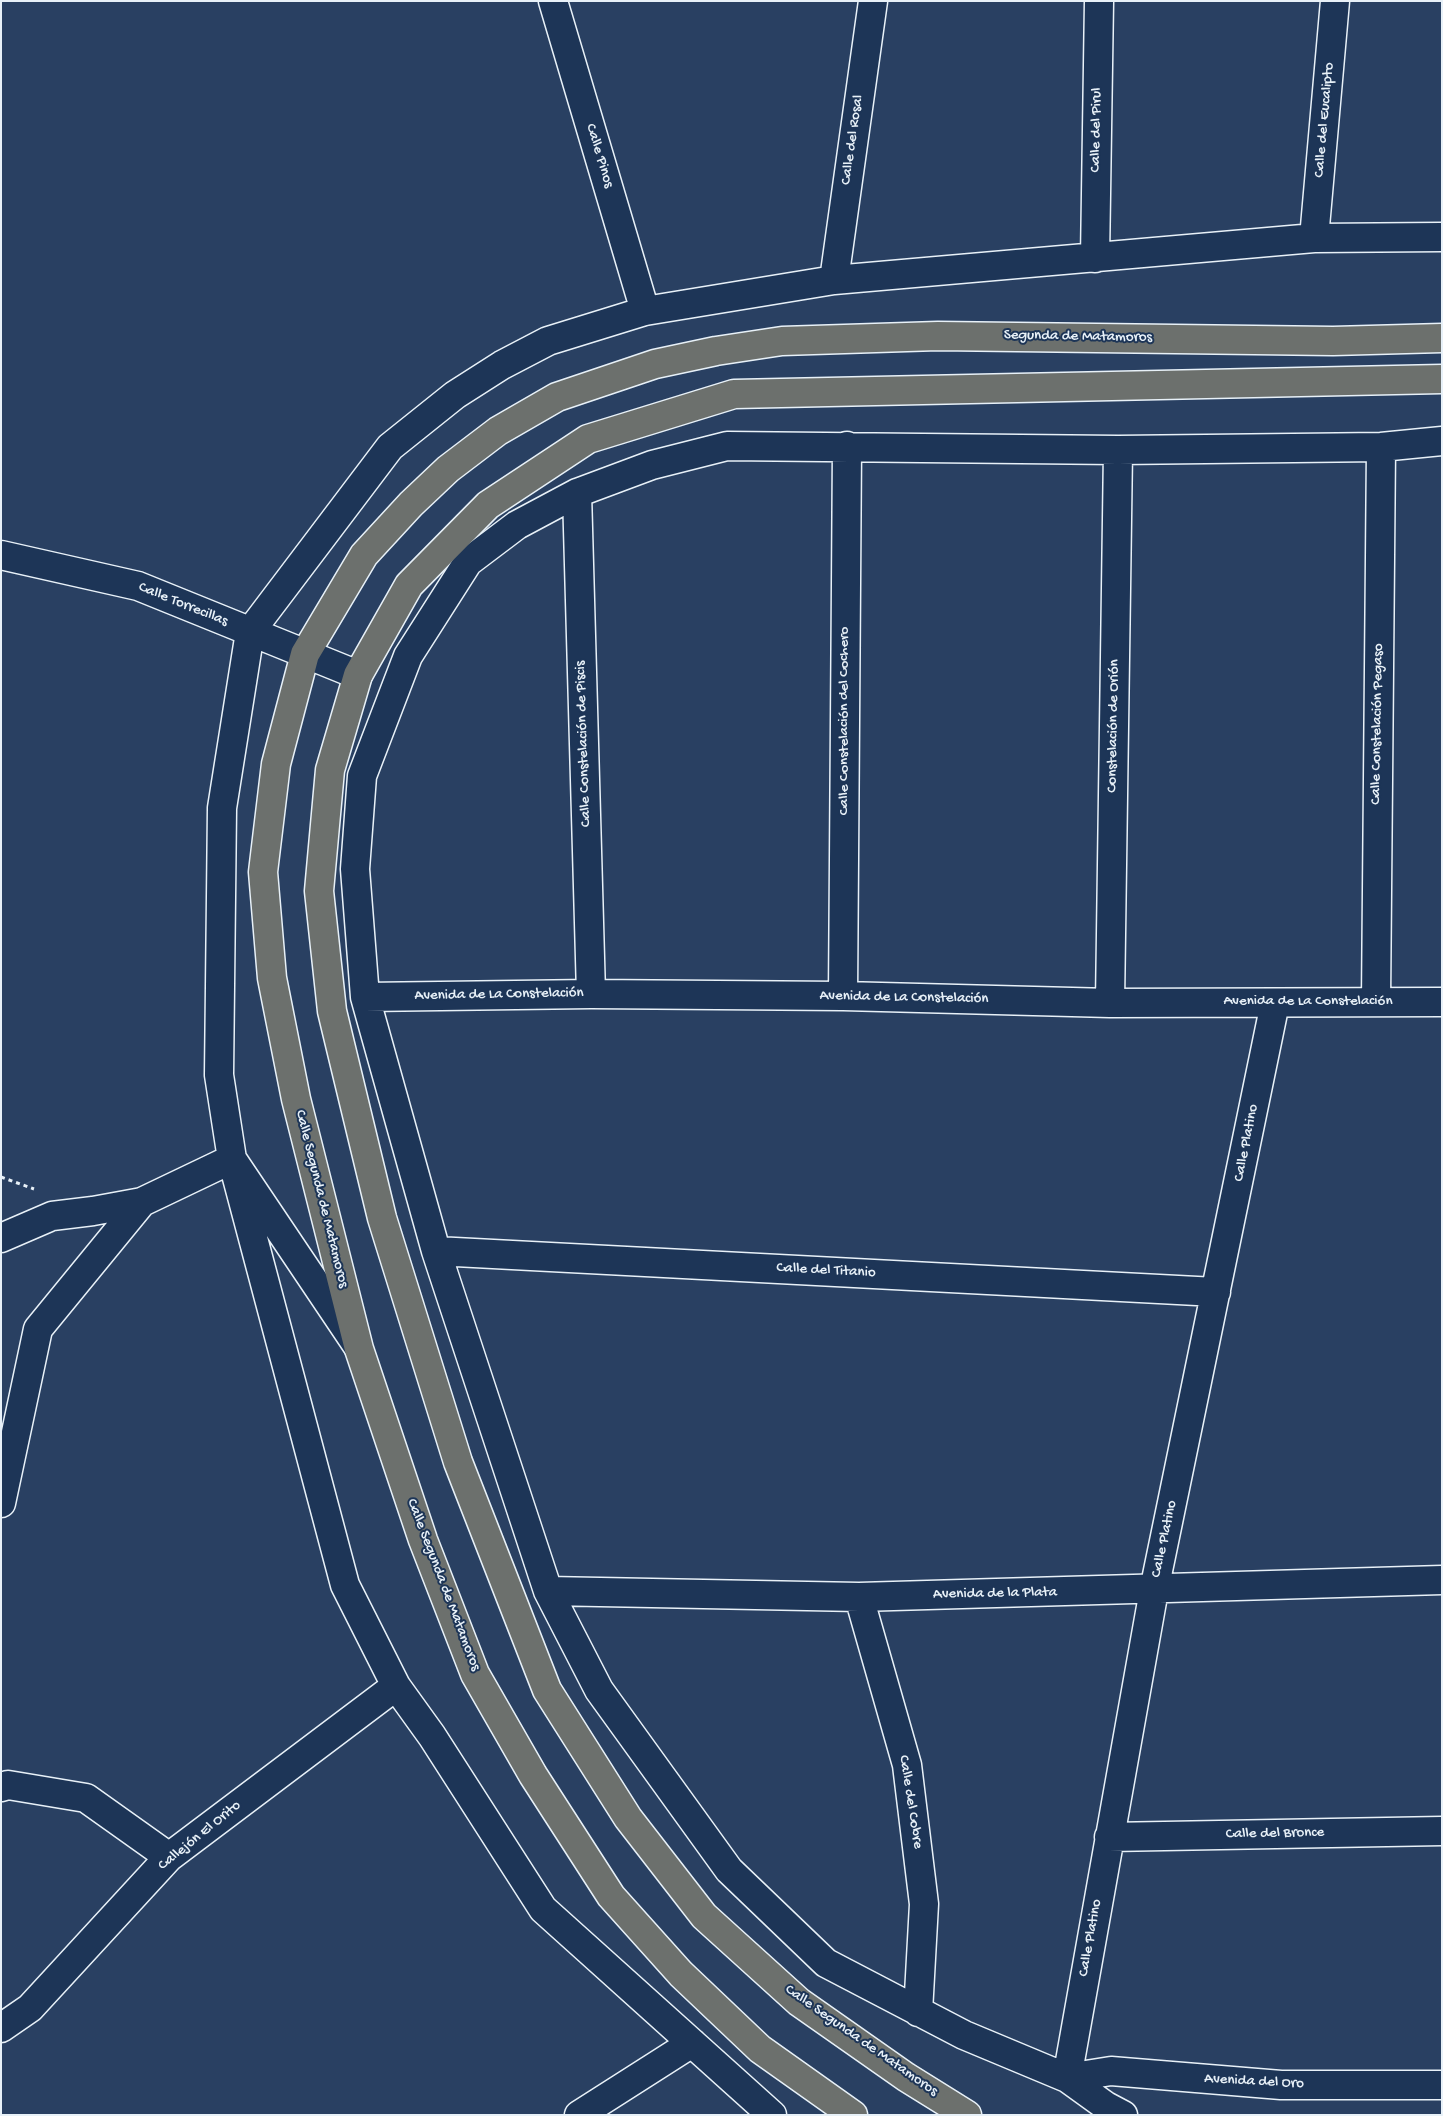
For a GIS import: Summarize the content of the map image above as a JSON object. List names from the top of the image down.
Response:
{
  "streets": {
    "main road": ["Segunda de Matamoros", "Calle Segunda de Matamoros"],
    "street": [
      "Calle del Eucalipto",
      "Calle del Pirul",
      "Calle del Rosal",
      "Calle Pinos",
      "Calle Torrecillas",
      "Calle Constelación del Cochero",
      "Calle Constelación Pegaso",
      "Constelación de Orión",
      "Calle Constelación de Piscis",
      "Avenida de La Constelación",
      "Calle Platino",
      "Calle del Titanio",
      "Avenida de la Plata",
      "Calle del Cobre",
      "Calle del Bronce",
      "Callejón El Orito",
      "Avenida del Oro"
    ]
  },
  "crossings": [
    ["Segunda de Matamoros", "Calle Segunda de Matamoros"],
    ["Calle Torrecillas", "Calle Segunda de Matamoros"],
    ["Calle Constelación del Cochero", "Avenida de La Constelación"],
    ["Calle Constelación Pegaso", "Avenida de La Constelación"],
    ["Constelación de Orión", "Avenida de La Constelación"],
    ["Calle Constelación de Piscis", "Avenida de La Constelación"],
    ["Avenida de La Constelación", "Calle Platino"],
    ["Calle Platino", "Calle del Titanio"],
    ["Calle Platino", "Avenida de la Plata"],
    ["Calle Platino", "Calle del Bronce"],
    ["Calle Platino", "Avenida del Oro"],
    ["Avenida de la Plata", "Calle del Cobre"]
  ]
}
